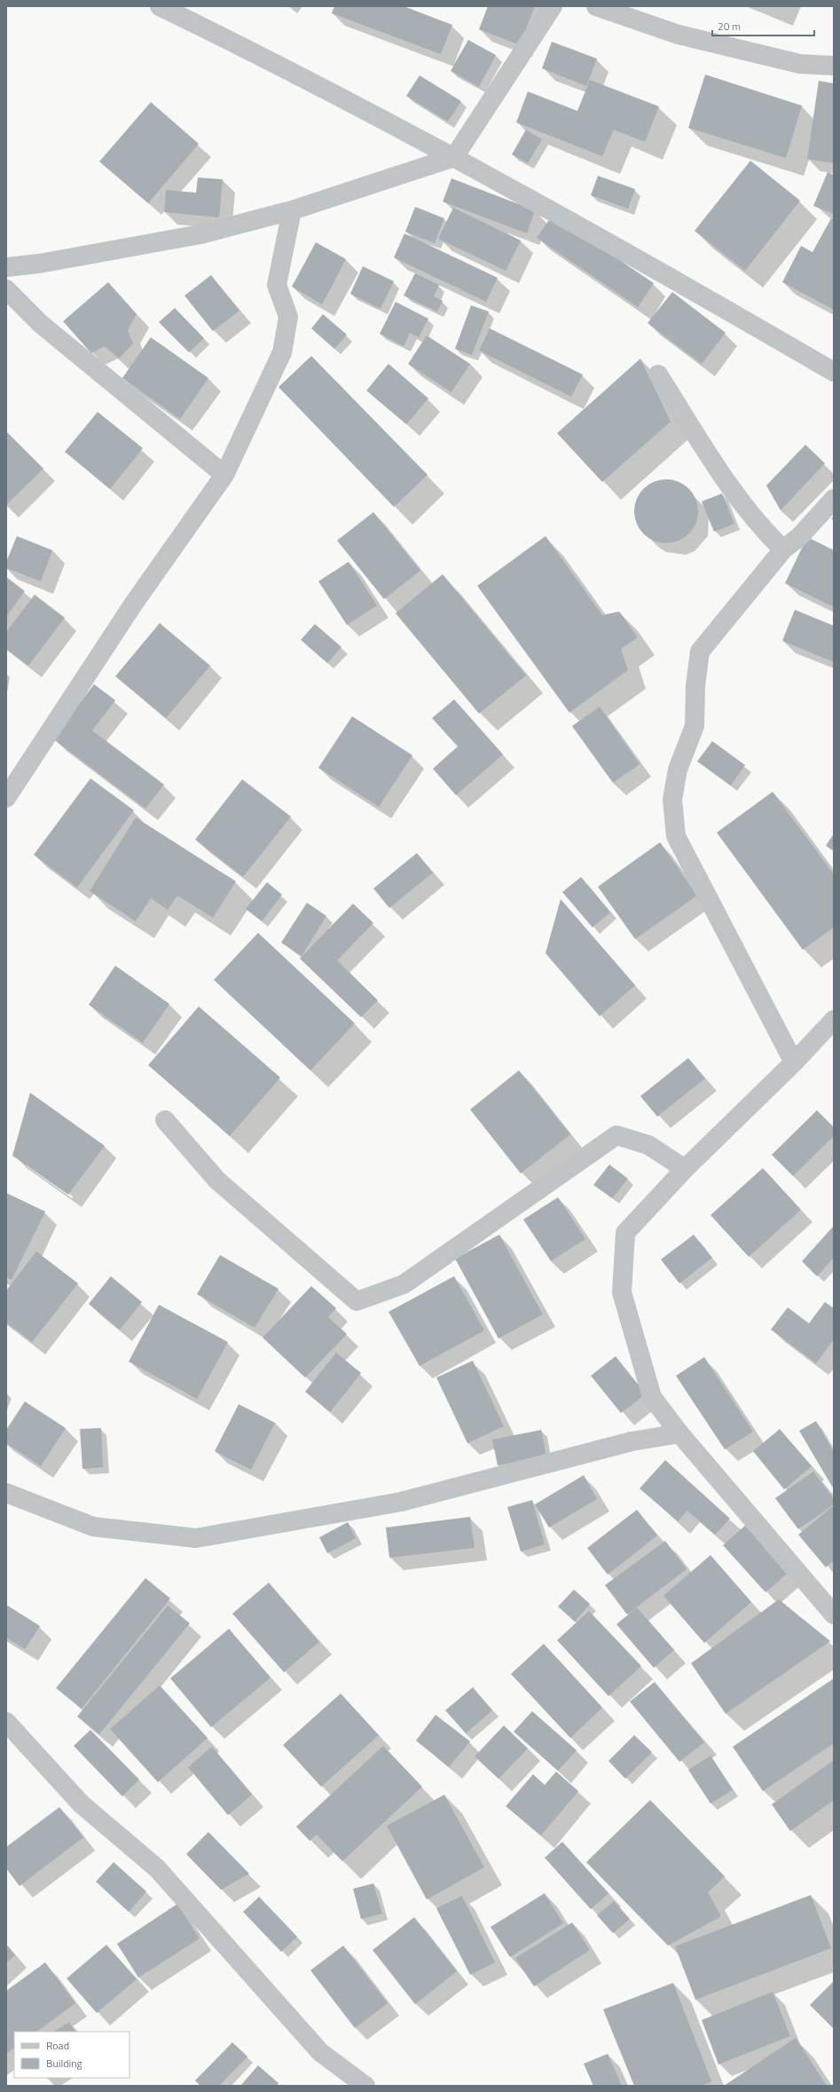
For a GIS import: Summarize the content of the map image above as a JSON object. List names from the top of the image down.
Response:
{
  "legend": ["Road", "Building"],
  "scale_bar": "20 m"
}
